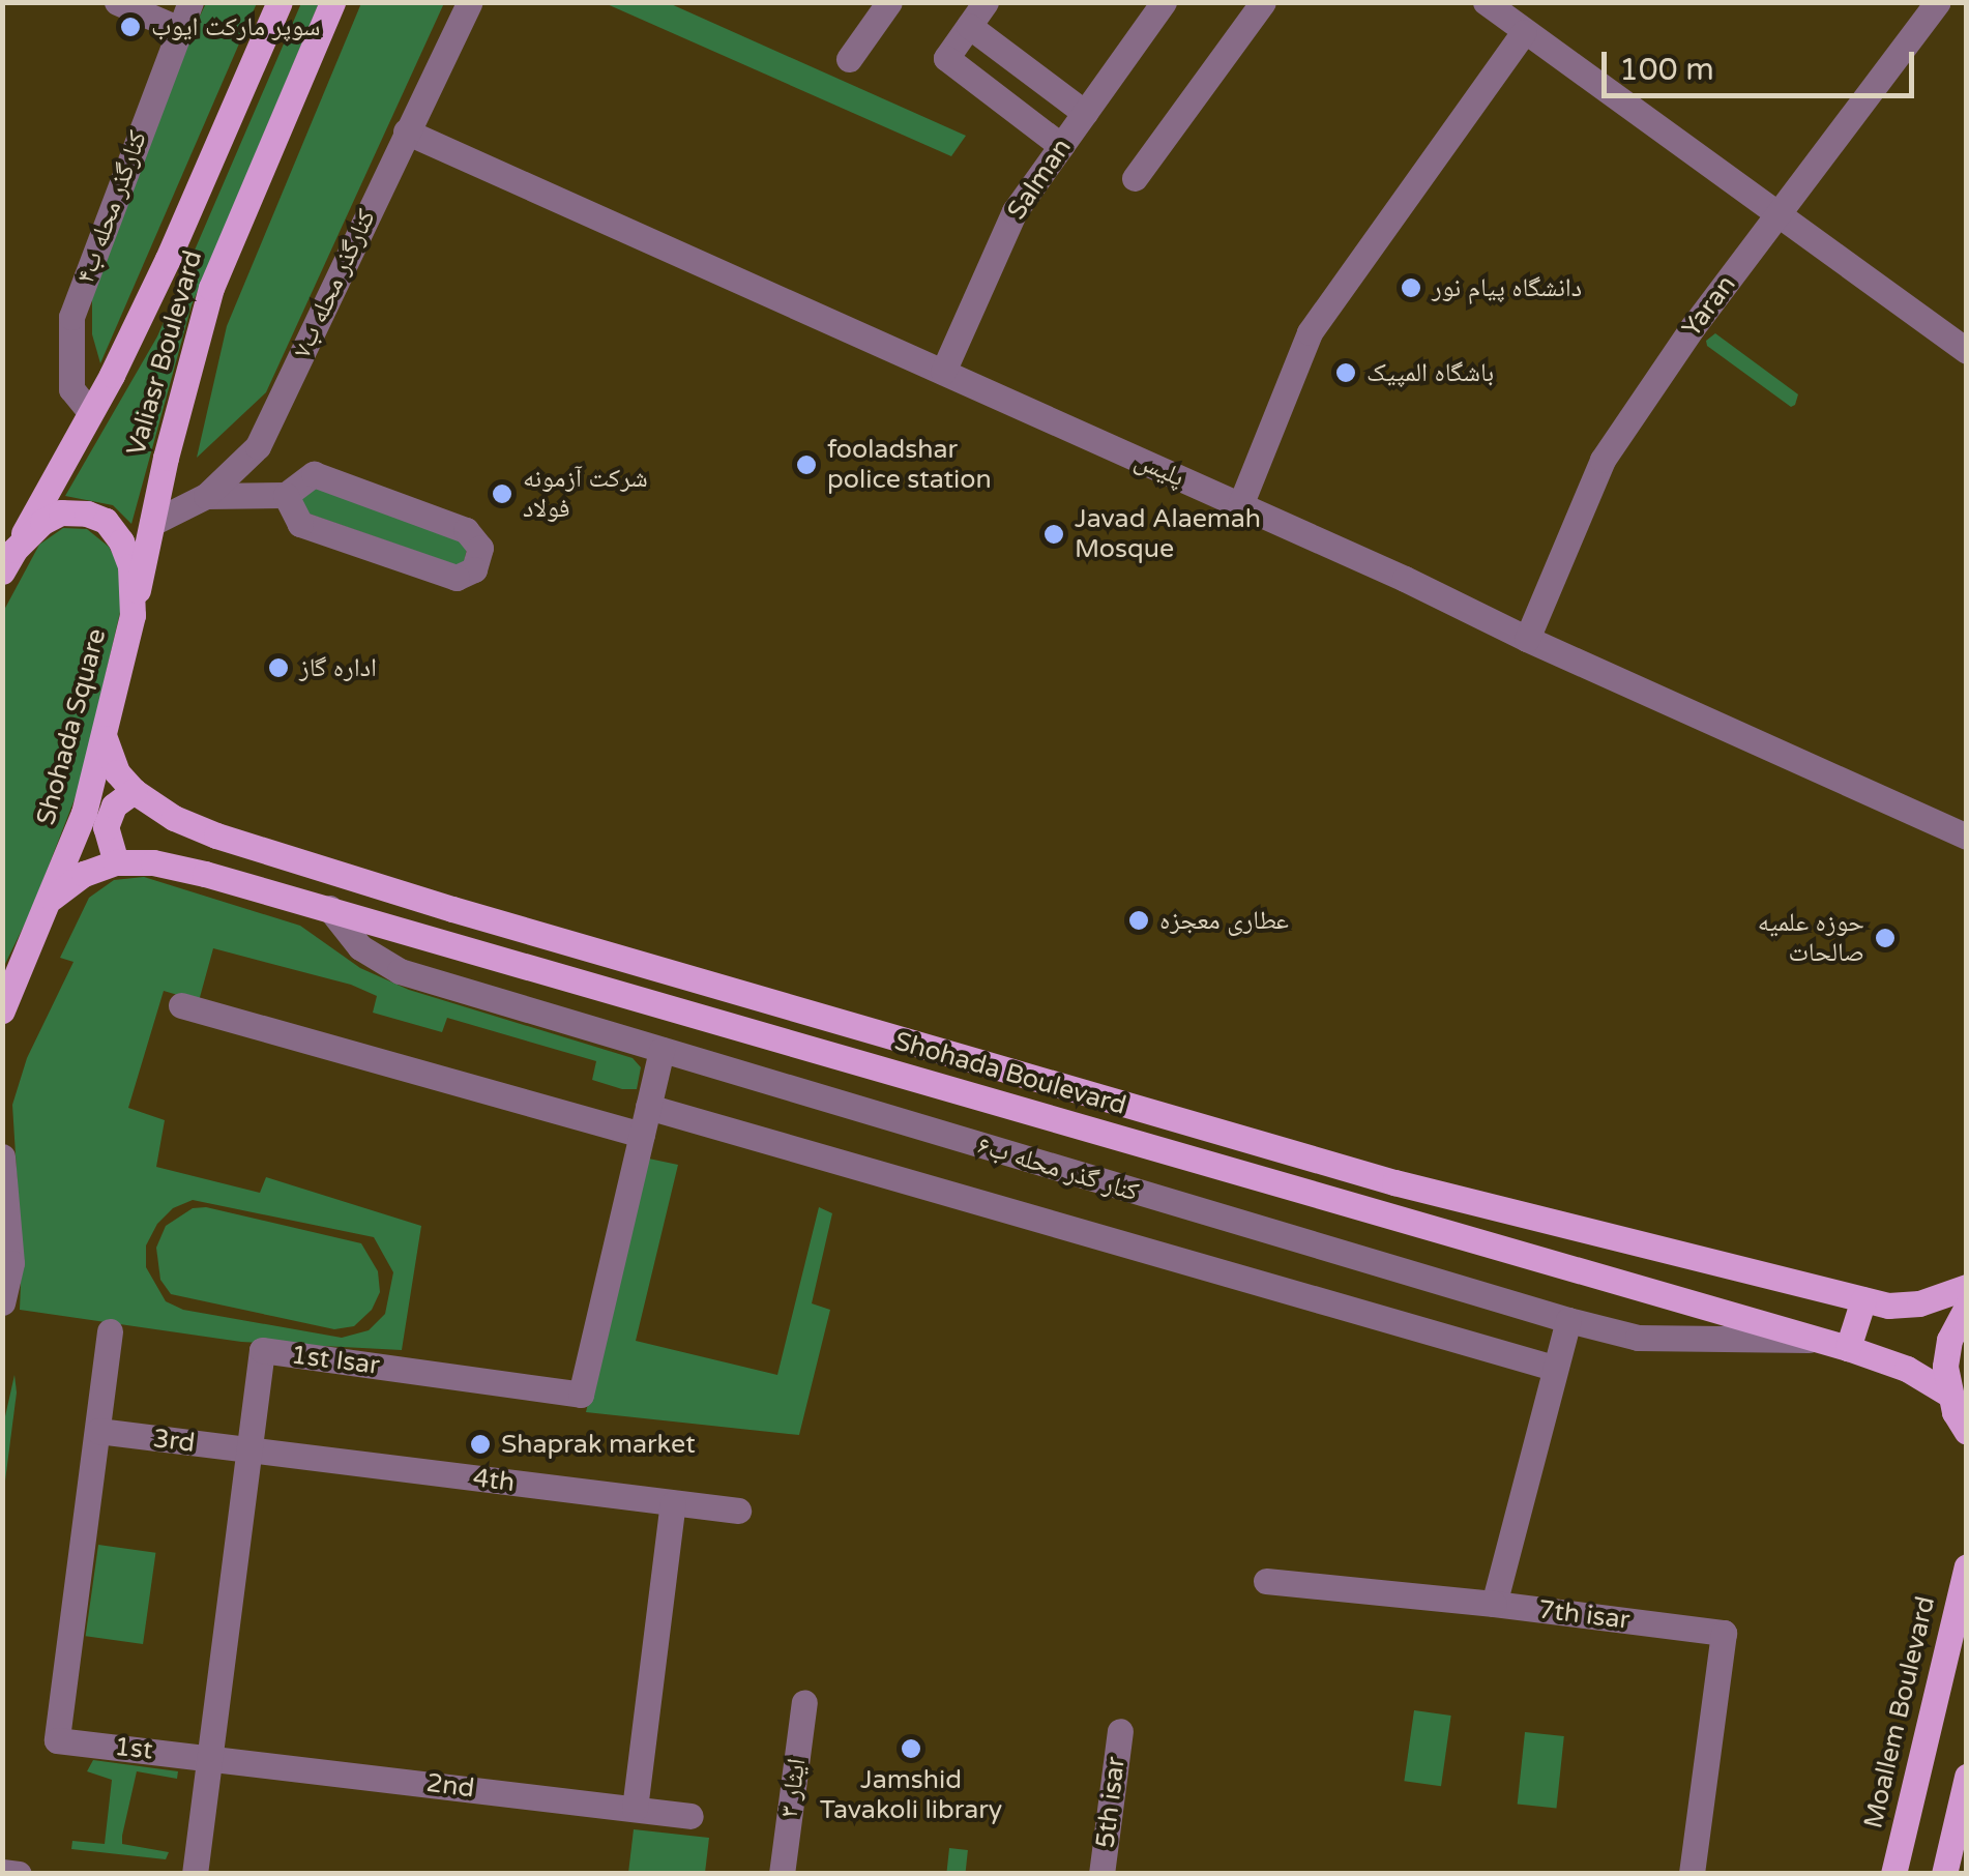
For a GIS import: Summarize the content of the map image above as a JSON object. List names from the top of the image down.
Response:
{
  "streets": {
    "main road": [
      "Valiasr Boulevard",
      "Shohada Square",
      "Shohada Boulevard",
      "Moallem Boulevard"
    ],
    "street": [
      "Salman",
      "کنارگذر محله ب۴",
      "کنارگذر محله ب۷",
      "Yaran",
      "پلیس",
      "کنار گذر محله ب۶",
      "1st Isar",
      "3rd",
      "4th",
      "7th isar",
      "1st",
      "2nd",
      "ایثار ۳",
      "5th isar"
    ]
  },
  "crossings": [
    ["Salman", "پلیس"],
    ["کنارگذر محله ب۴", "Valiasr Boulevard"],
    ["کنارگذر محله ب۷", "Valiasr Boulevard"],
    ["کنارگذر محله ب۷", "پلیس"],
    ["Yaran", "پلیس"],
    ["Valiasr Boulevard", "Shohada Square"],
    ["Shohada Square", "Shohada Boulevard"],
    ["Shohada Boulevard", "کنار گذر محله ب۶"],
    ["کنار گذر محله ب۶", "1st Isar"],
    ["1st Isar", "3rd"],
    ["1st Isar", "4th"],
    ["1st Isar", "1st"],
    ["1st Isar", "2nd"],
    ["3rd", "4th"],
    ["3rd", "1st"],
    ["1st", "2nd"]
  ],
  "places": [
    "سوپر مارکت ایوب",
    "دانشگاه پیام نور",
    "باشگاه المپیک",
    "fooladshar police station",
    "شرکت آزمونه فولاد",
    "Javad Alaemah Mosque",
    "اداره گاز",
    "عطاری معجزه",
    "حوزه علمیه صالحات",
    "Shaprak market",
    "Jamshid Tavakoli library"
  ],
  "scale_bar": "100 m"
}
